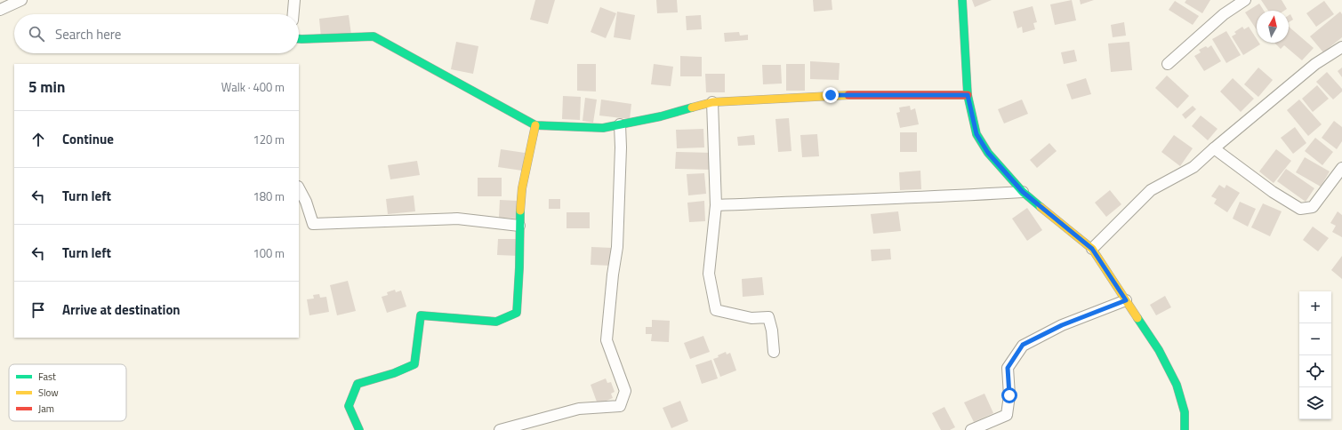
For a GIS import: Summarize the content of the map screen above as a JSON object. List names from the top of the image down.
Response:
{
  "legend": ["Fast", "Slow", "Jam"],
  "north": "top",
  "page": {
    "search": "Search here",
    "heading": ["5 min", "Walk · 400 m"],
    "list": [
      ["Continue", "120 m"],
      ["Turn left", "180 m"],
      ["Turn left", "100 m"],
      "Arrive at destination"
    ],
    "map_buttons": ["+", "−"]
  }
}
